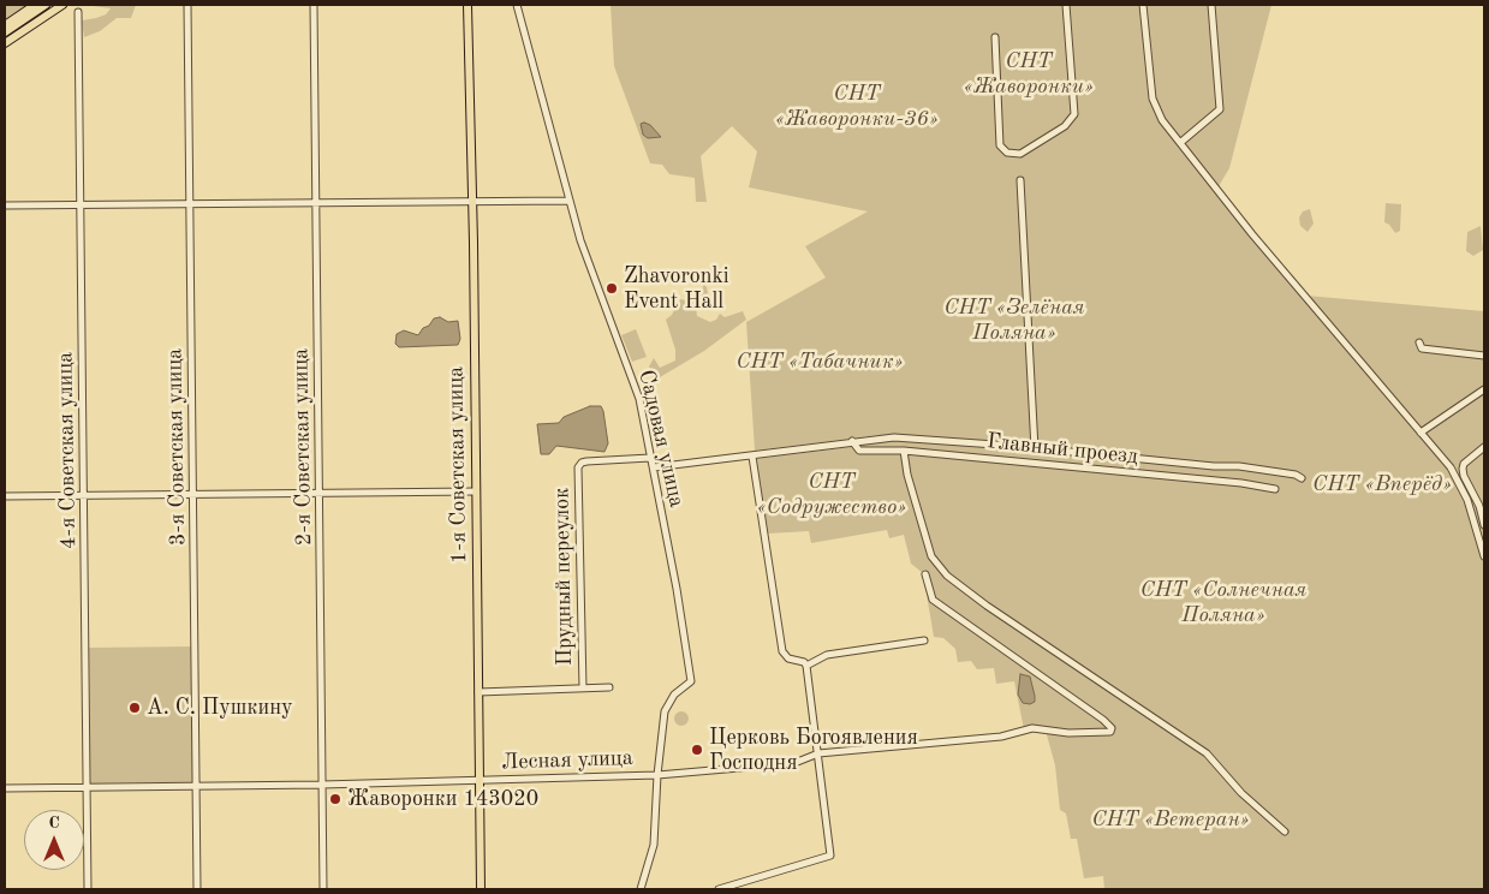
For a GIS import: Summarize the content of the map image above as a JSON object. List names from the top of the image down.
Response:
{
  "streets": {
    "main road": ["1-я Советская улица"],
    "street": [
      "Садовая улица",
      "3-я Советская улица",
      "2-я Советская улица",
      "Главный проезд",
      "4-я Советская улица",
      "Прудный переулок",
      "Лесная улица"
    ]
  },
  "crossings": [
    ["Садовая улица", "Прудный переулок"],
    ["Садовая улица", "Лесная улица"],
    ["3-я Советская улица", "Лесная улица"],
    ["2-я Советская улица", "Лесная улица"],
    ["4-я Советская улица", "Лесная улица"],
    ["1-я Советская улица", "Прудный переулок"],
    ["1-я Советская улица", "Лесная улица"]
  ],
  "parks": [
    "СНТ «Жаворонки»",
    "СНТ «Жаворонки-36»",
    "СНТ «Зелёная Поляна»",
    "СНТ «Табачник»",
    "СНТ «Содружество»",
    "СНТ «Вперёд»",
    "СНТ «Солнечная Поляна»",
    "СНТ «Ветеран»"
  ],
  "places": [
    "Zhavoronki Event Hall",
    "А. С. Пушкину",
    "Церковь Богоявления Господня",
    "Жаворонки 143020"
  ],
  "north": "top"
}
